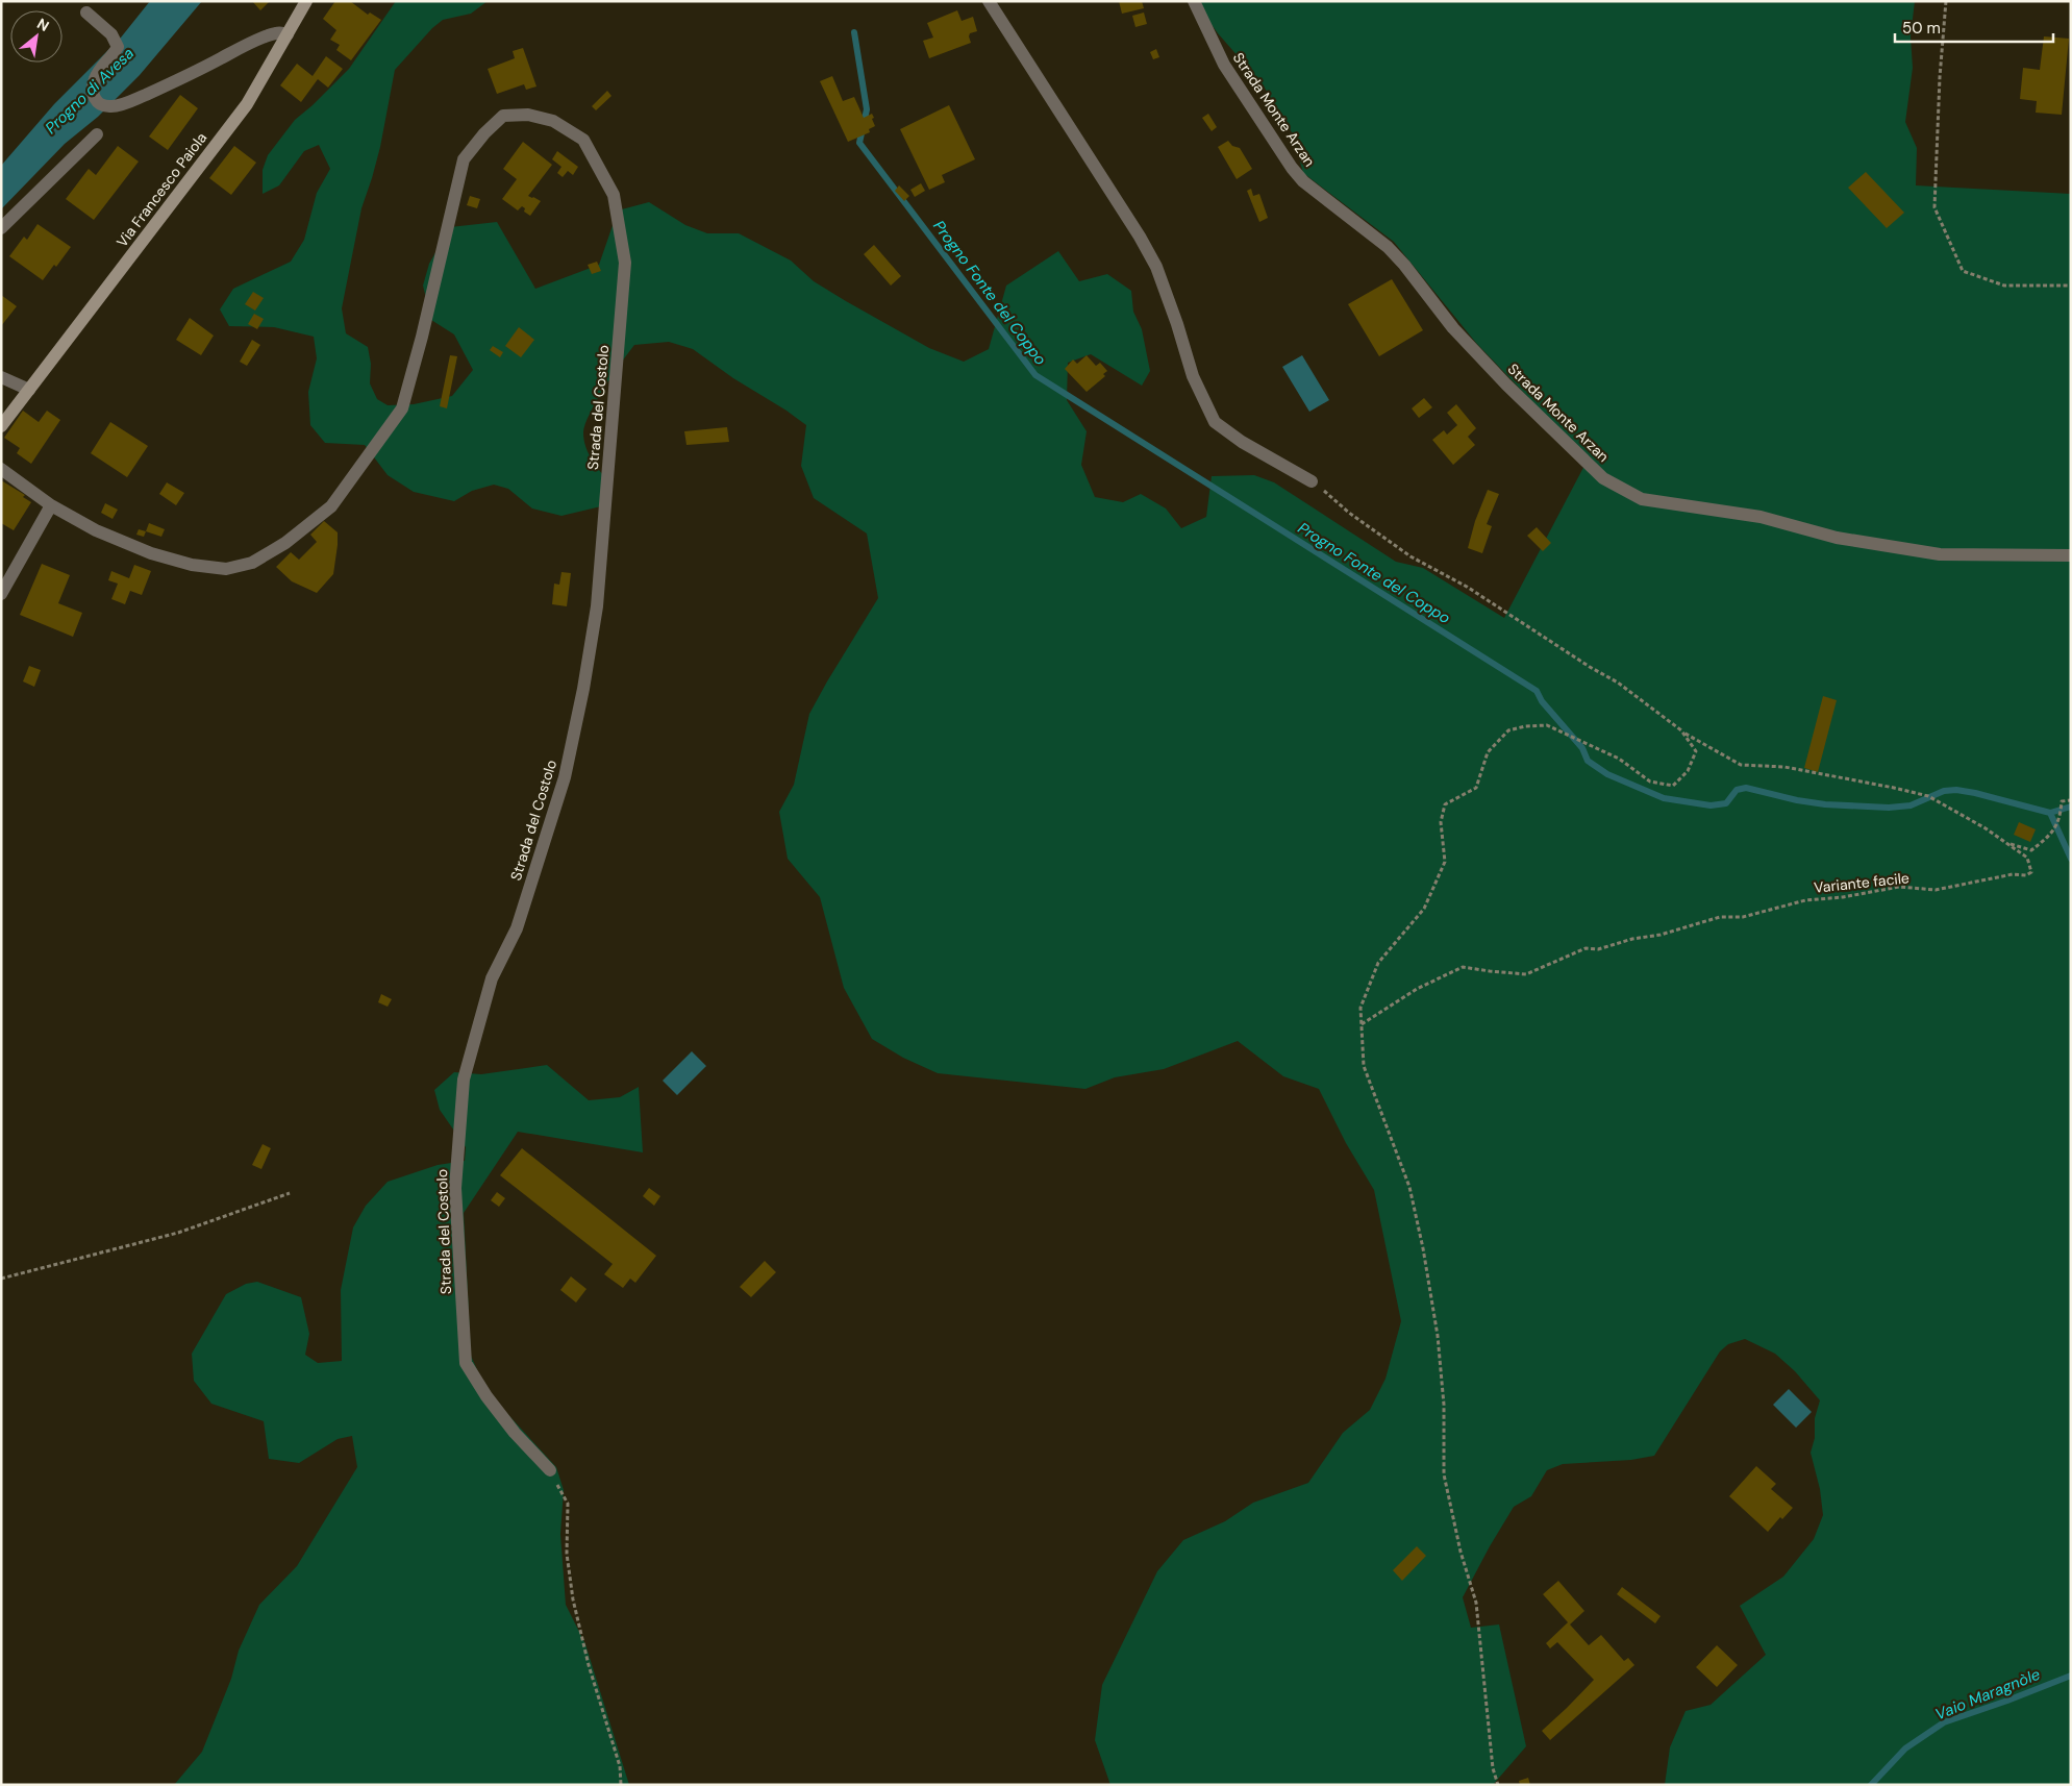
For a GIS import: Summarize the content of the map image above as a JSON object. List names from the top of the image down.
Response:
{
  "streets": {
    "street": ["Strada Monte Arzan", "Via Francesco Paiola", "Strada del Costolo"],
    "path": ["Variante facile"]
  },
  "water": ["Progno di Avesa", "Progno Fonte del Coppo", "Vaio Maragnòle"],
  "scale_bar": "50 m",
  "north": "top right"
}
